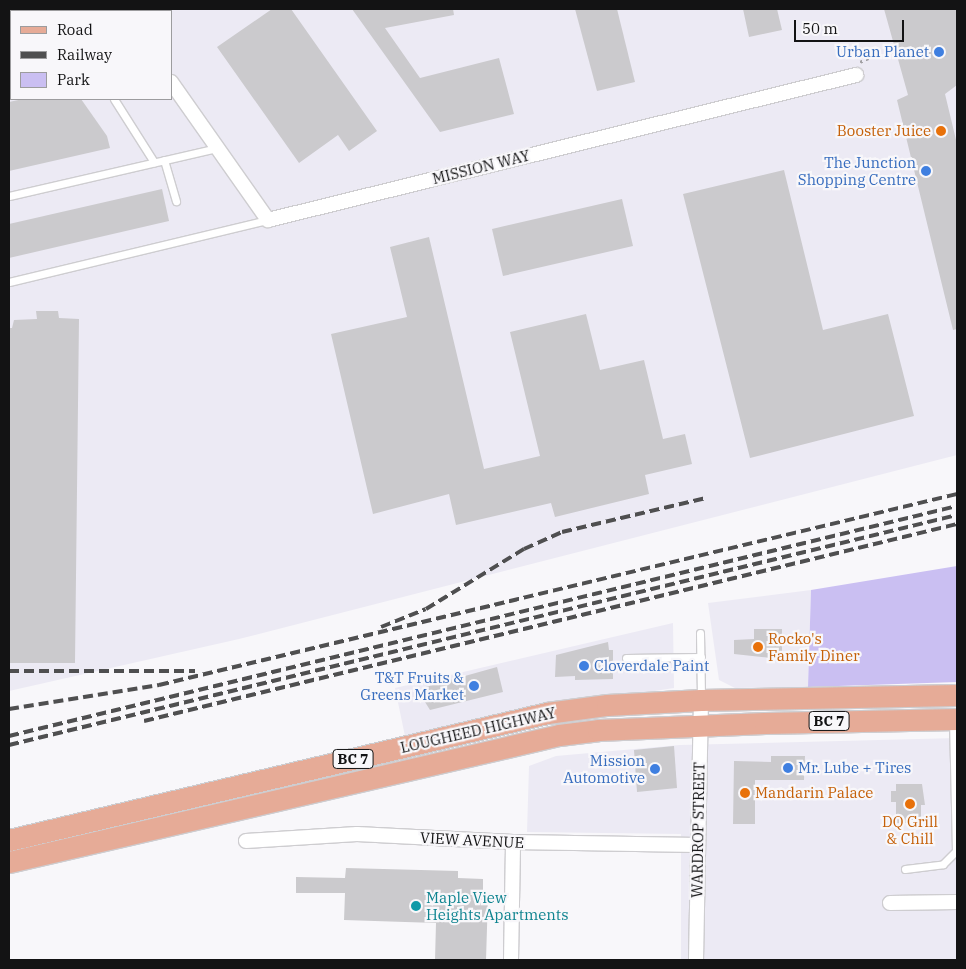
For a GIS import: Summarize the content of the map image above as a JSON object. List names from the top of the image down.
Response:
{
  "streets": {
    "main road": ["BC 7", "LOUGHEED HIGHWAY"],
    "street": ["MISSION WAY", "WARDROP STREET", "VIEW AVENUE"]
  },
  "crossings": [
    ["LOUGHEED HIGHWAY", "WARDROP STREET"],
    ["WARDROP STREET", "VIEW AVENUE"]
  ],
  "places": [
    "Urban Planet",
    "Booster Juice",
    "The Junction Shopping Centre",
    "Rocko's Family Diner",
    "Cloverdale Paint",
    "T&T Fruits & Greens Market",
    "Mr. Lube + Tires",
    "Mission Automotive",
    "Mandarin Palace",
    "DQ Grill & Chill",
    "Maple View Heights Apartments"
  ],
  "legend": ["Road", "Railway", "Park"],
  "scale_bar": "50 m"
}
